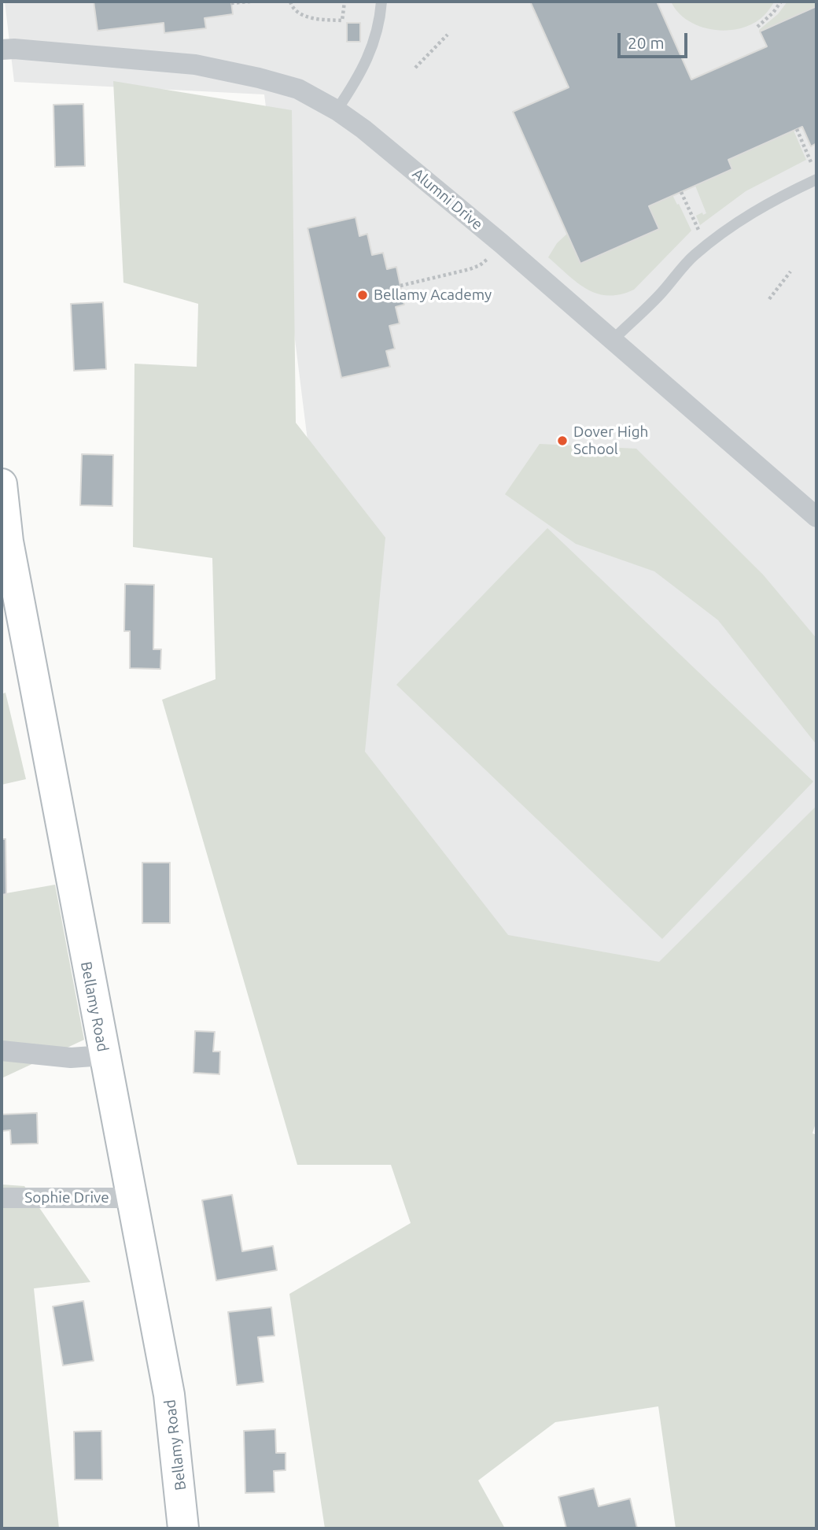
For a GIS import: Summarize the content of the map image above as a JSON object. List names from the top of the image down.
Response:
{
  "streets": {
    "street": ["Alumni Drive", "Bellamy Road", "Sophie Drive"]
  },
  "crossings": [
    ["Bellamy Road", "Sophie Drive"]
  ],
  "places": ["Bellamy Academy", "Dover High School"],
  "scale_bar": "20 m"
}
